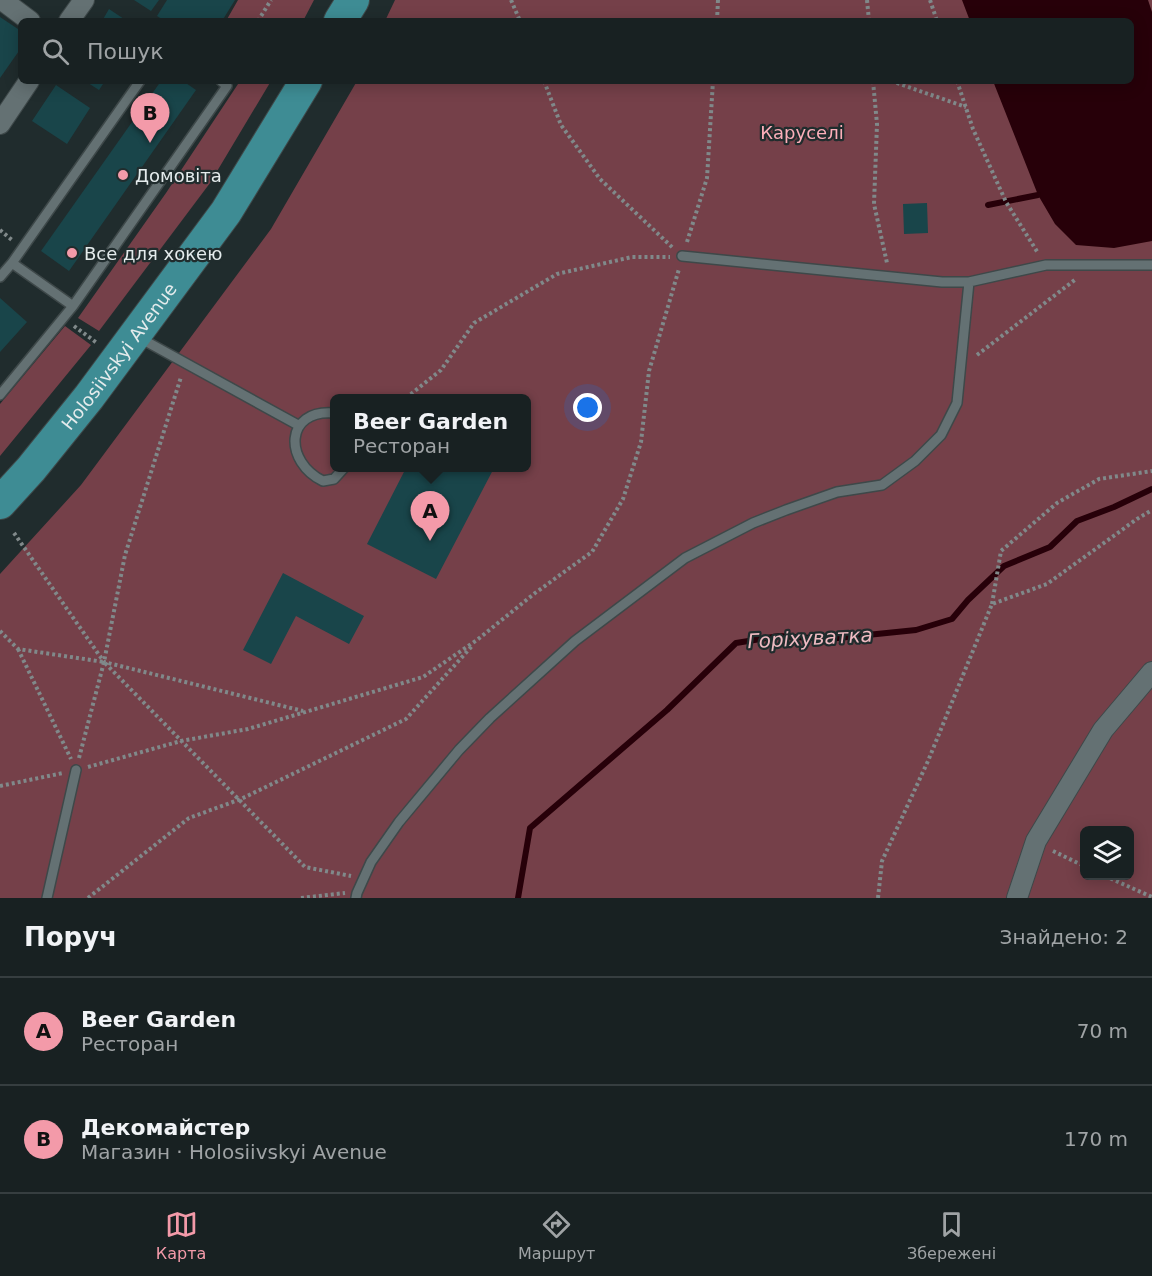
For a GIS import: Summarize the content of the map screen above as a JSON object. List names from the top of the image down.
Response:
{
  "streets": {
    "highway": ["Holosiivskyi Avenue"]
  },
  "water": ["Горіхуватка"],
  "parks": ["Каруселі"],
  "places": ["Домовіта", "Все для хокею"],
  "page": {
    "search": "Пошук",
    "pins": ["B", "A"],
    "popup": ["Beer Garden", "Ресторан"],
    "heading": ["Поруч", "Знайдено: 2"],
    "list": [
      {
        "mark": "A",
        "name": "Beer Garden",
        "note": "Ресторан",
        "value": "70 m"
      },
      {
        "mark": "B",
        "name": "Декомайстер",
        "note": "Магазин · Holosiivskyi Avenue",
        "value": "170 m"
      }
    ],
    "nav": ["Карта", "Маршрут", "Збережені"]
  }
}
